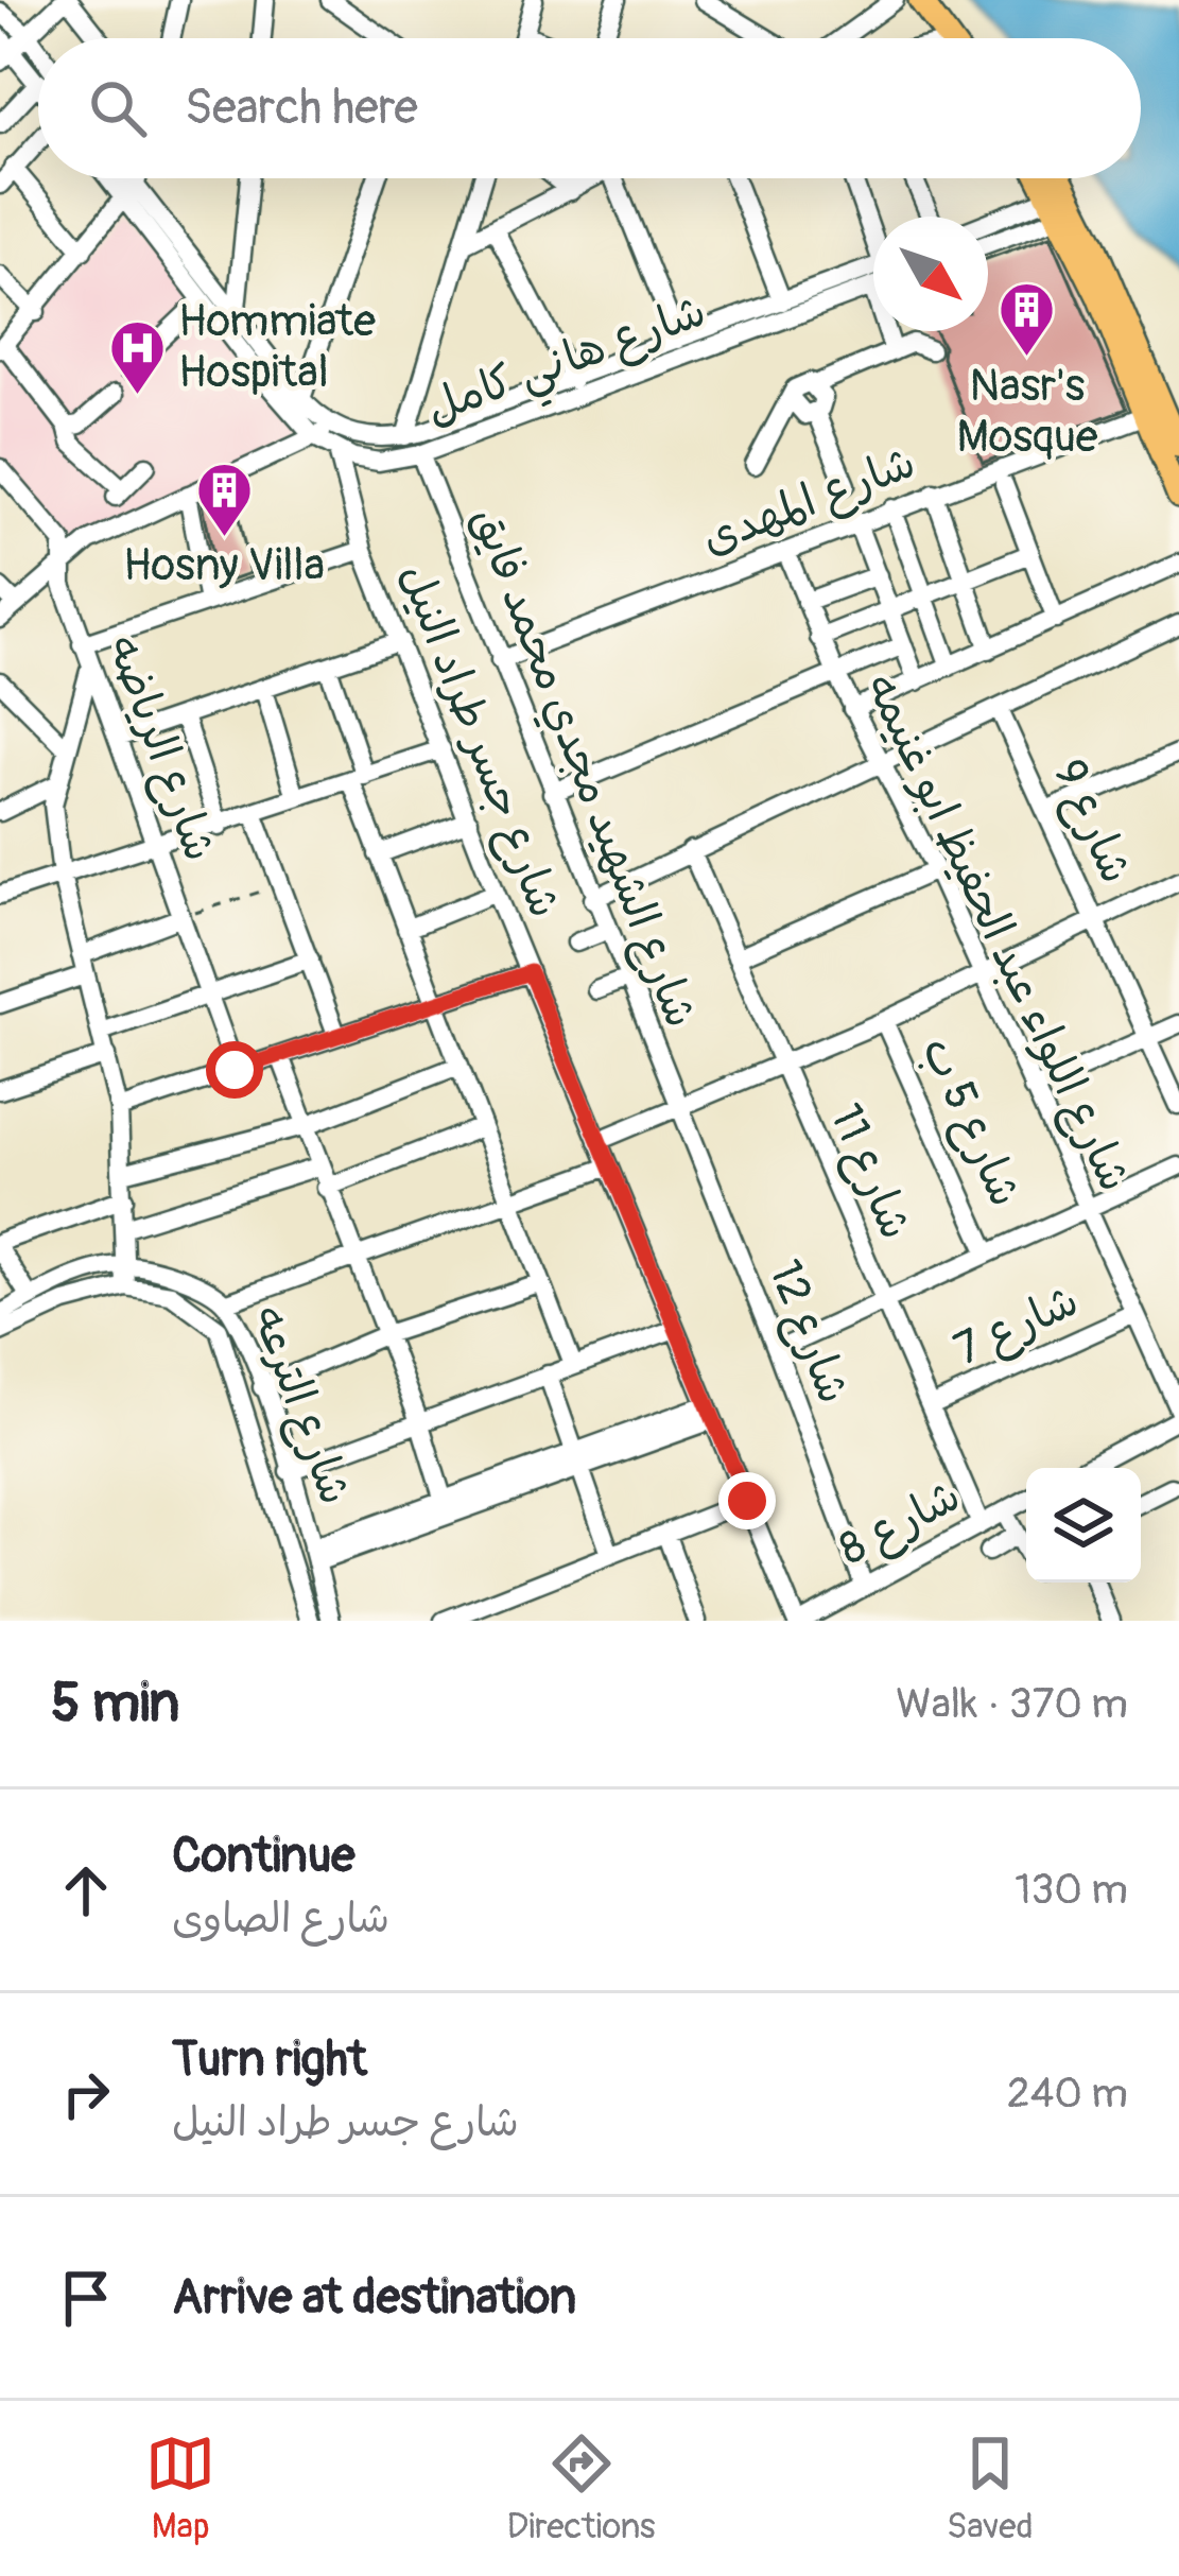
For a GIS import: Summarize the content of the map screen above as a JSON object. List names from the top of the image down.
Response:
{
  "streets": {
    "street": [
      "شارع هاني كامل",
      "شارع المهدى",
      "شارع جسر طراد النيل",
      "شارع الرياضه",
      "شارع الشهيد مجدي محمد فايق",
      "شارع 9",
      "شارع اللواء عبد الحفيظ ابو غنيمه",
      "شارع 5 ب",
      "شارع 11",
      "شارع 7",
      "شارع 12",
      "شارع الترعه",
      "شارع 8"
    ]
  },
  "crossings": [
    ["شارع هاني كامل", "شارع جسر طراد النيل"],
    ["شارع هاني كامل", "شارع الشهيد مجدي محمد فايق"],
    ["شارع المهدى", "شارع الشهيد مجدي محمد فايق"],
    ["شارع المهدى", "شارع اللواء عبد الحفيظ ابو غنيمه"],
    ["شارع جسر طراد النيل", "شارع 8"],
    ["شارع الشهيد مجدي محمد فايق", "شارع 12"],
    ["شارع اللواء عبد الحفيظ ابو غنيمه", "شارع 7"],
    ["شارع 11", "شارع 7"],
    ["شارع 11", "شارع 8"],
    ["شارع 12", "شارع 8"]
  ],
  "places": {
    "building": ["Nasr's Mosque", "Hosny Villa"],
    "hospital": ["Hommiate Hospital"]
  },
  "north": "bottom right",
  "page": {
    "search": "Search here",
    "heading": ["5 min", "Walk · 370 m"],
    "list": [
      ["Continue", "شارع الصاوى", "130 m"],
      ["Turn right", "شارع جسر طراد النيل", "240 m"],
      "Arrive at destination"
    ],
    "nav": ["Map", "Directions", "Saved"]
  }
}
